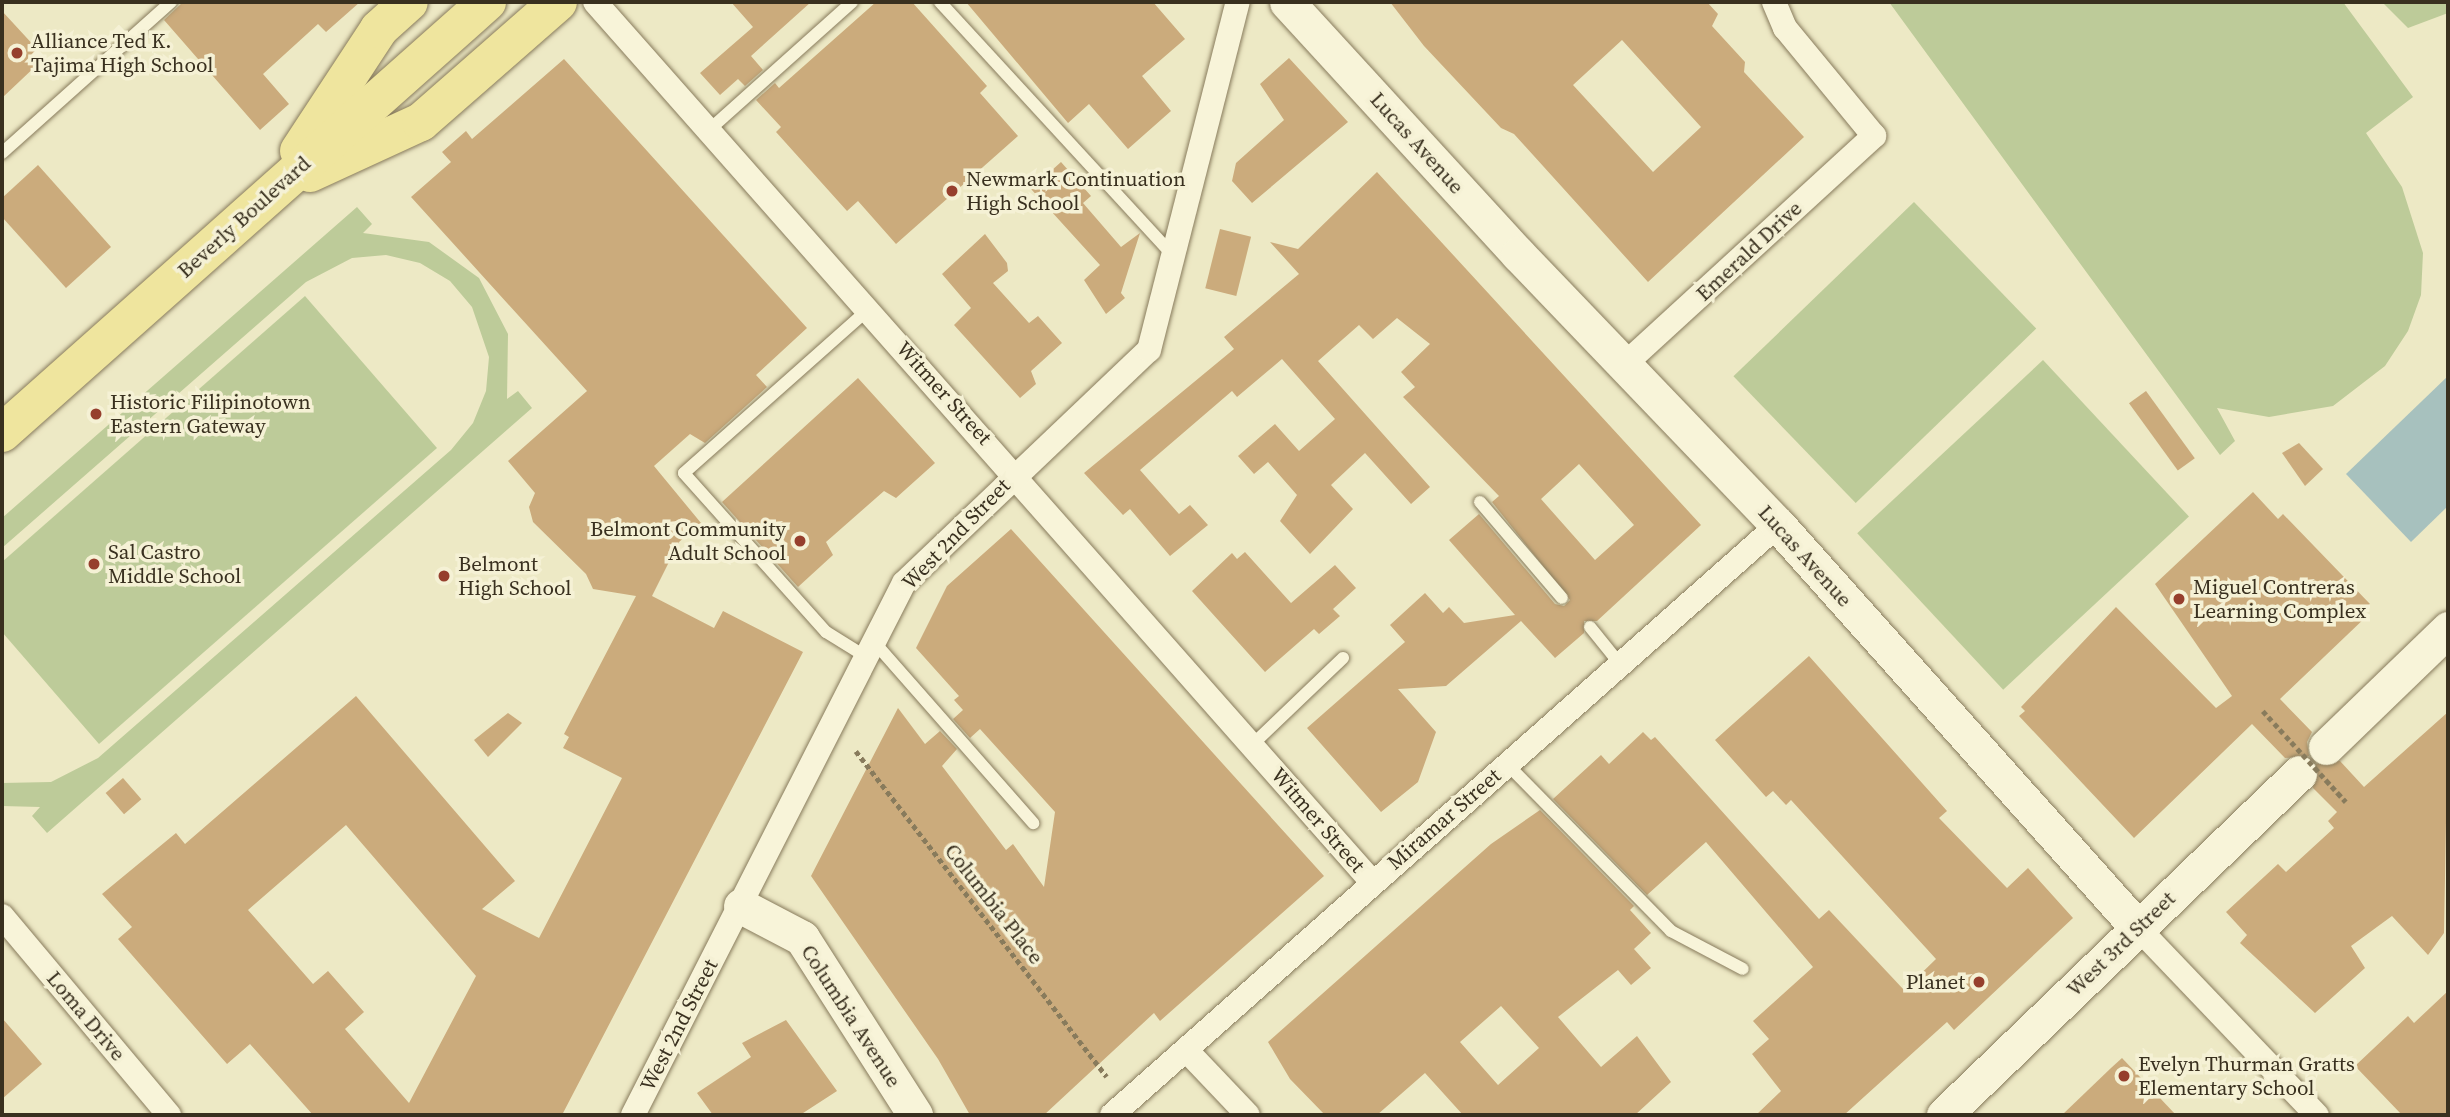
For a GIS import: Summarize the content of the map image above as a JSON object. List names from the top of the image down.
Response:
{
  "streets": {
    "main road": ["Beverly Boulevard"],
    "street": [
      "Lucas Avenue",
      "Emerald Drive",
      "Witmer Street",
      "West 2nd Street",
      "Miramar Street",
      "West 3rd Street",
      "Loma Drive",
      "Columbia Avenue"
    ],
    "path": ["Columbia Place"]
  },
  "crossings": [
    ["Lucas Avenue", "Emerald Drive"],
    ["Lucas Avenue", "Miramar Street"],
    ["Lucas Avenue", "West 3rd Street"],
    ["Witmer Street", "West 2nd Street"],
    ["Witmer Street", "Miramar Street"],
    ["West 2nd Street", "Columbia Avenue"]
  ],
  "places": [
    "Alliance Ted K. Tajima High School",
    "Newmark Continuation High School",
    "Historic Filipinotown Eastern Gateway",
    "Belmont Community Adult School",
    "Sal Castro Middle School",
    "Belmont High School",
    "Miguel Contreras Learning Complex",
    "Planet",
    "Evelyn Thurman Gratts Elementary School"
  ]
}
